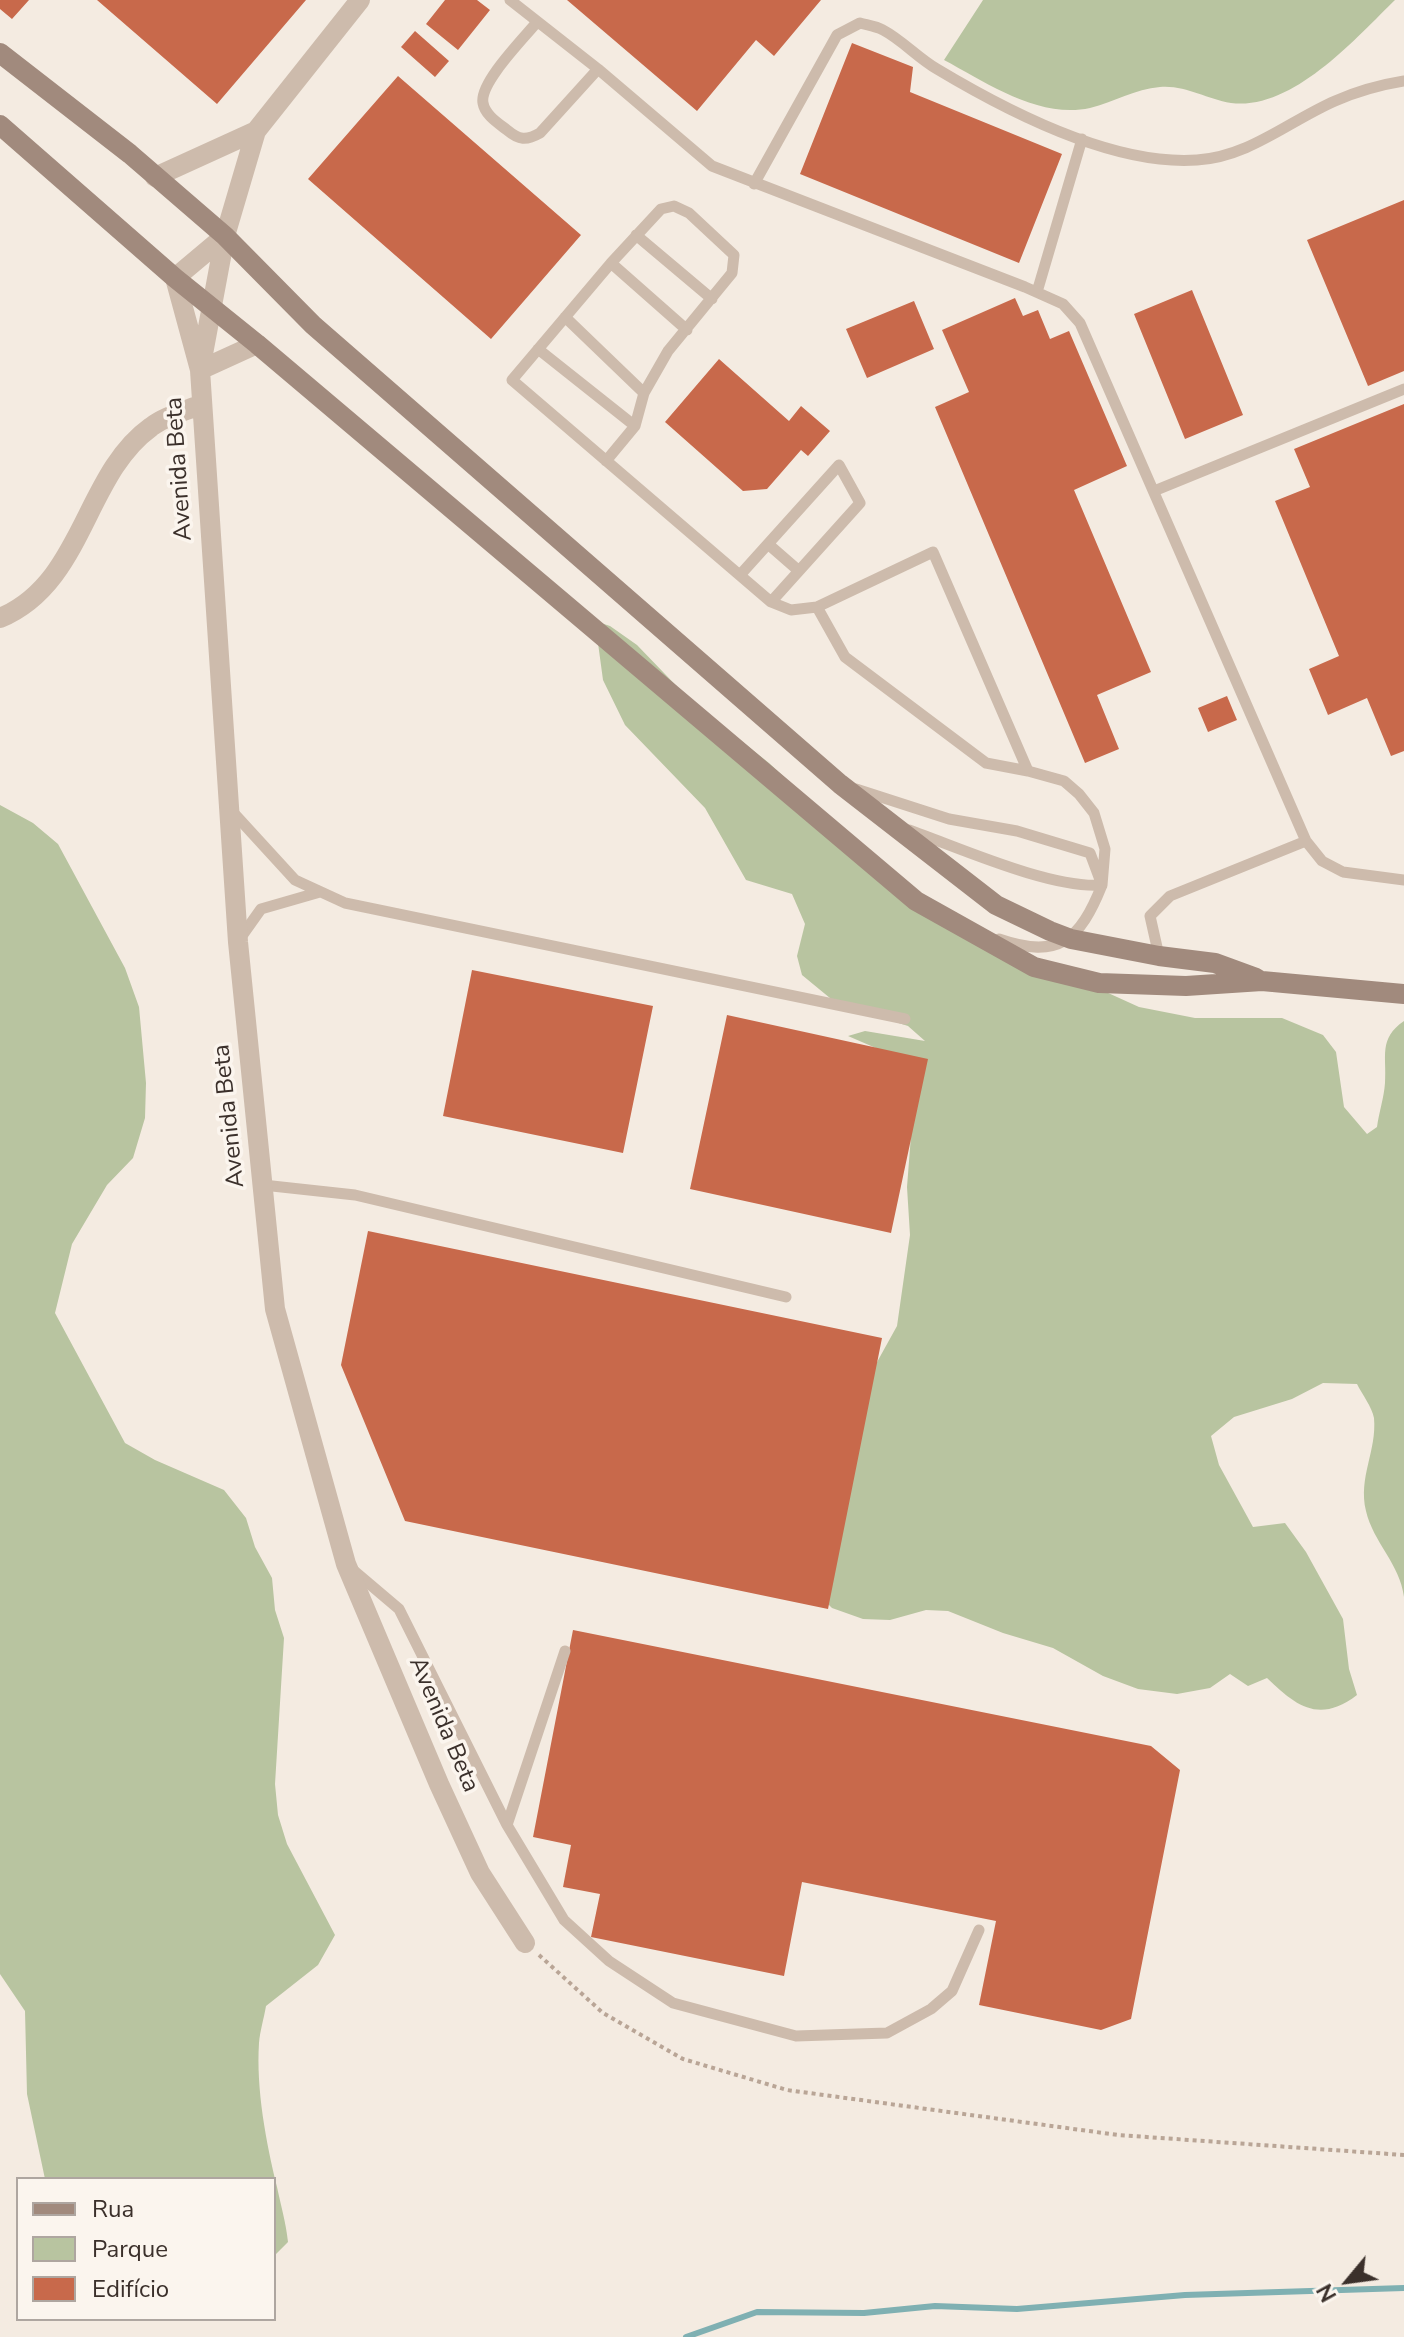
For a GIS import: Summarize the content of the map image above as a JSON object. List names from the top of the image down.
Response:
{
  "streets": {
    "street": ["Avenida Beta"]
  },
  "legend": ["Rua", "Parque", "Edifício"],
  "north": "bottom left"
}
